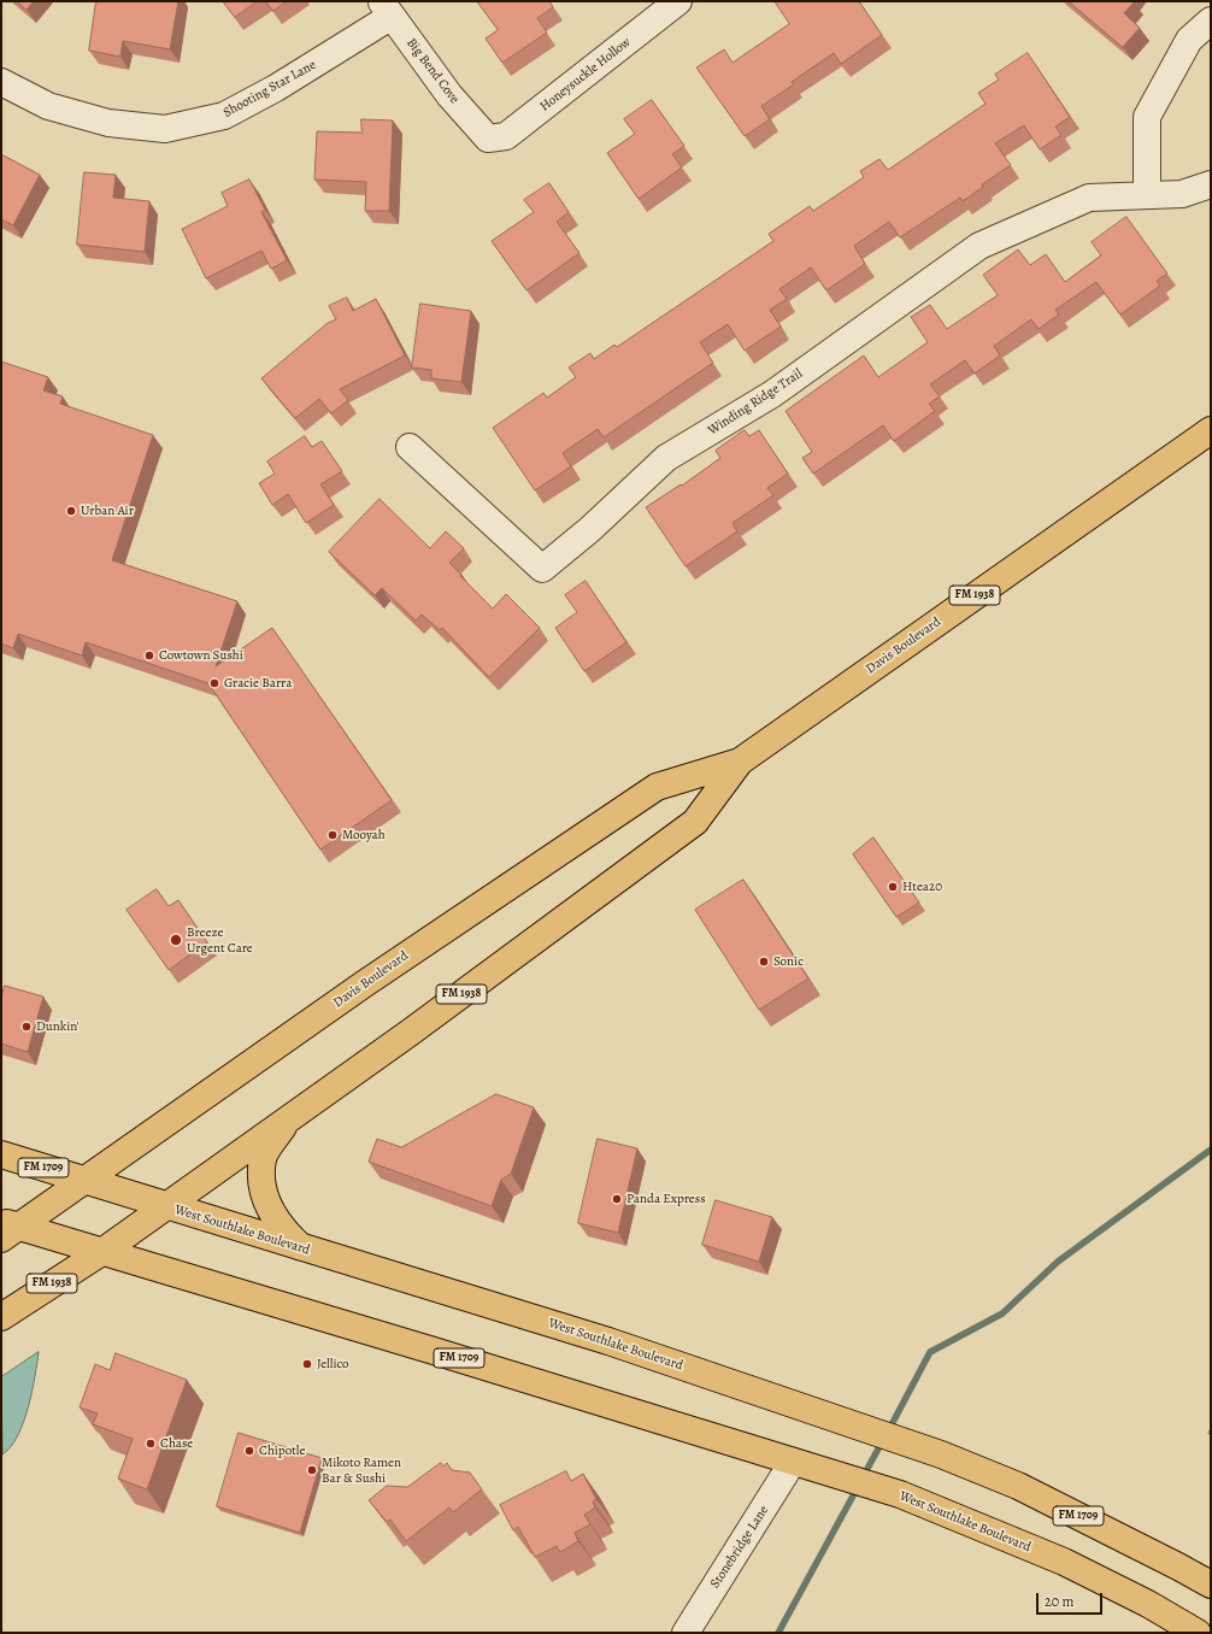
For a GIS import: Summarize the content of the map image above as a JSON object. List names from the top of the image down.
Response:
{
  "streets": {
    "main road": [
      "FM 1938",
      "Davis Boulevard",
      "FM 1709",
      "West Southlake Boulevard"
    ],
    "street": [
      "Big Bend Cove",
      "Honeysuckle Hollow",
      "Shooting Star Lane",
      "Winding Ridge Trail",
      "Stonebridge Lane"
    ]
  },
  "crossings": [
    ["Big Bend Cove", "Honeysuckle Hollow"],
    ["Big Bend Cove", "Shooting Star Lane"],
    ["FM 1938", "Davis Boulevard"],
    ["FM 1938", "West Southlake Boulevard"],
    ["Davis Boulevard", "West Southlake Boulevard"],
    ["West Southlake Boulevard", "Stonebridge Lane"]
  ],
  "places": [
    "Urban Air",
    "Cowtown Sushi",
    "Gracie Barra",
    "Mooyah",
    "Htea20",
    "Breeze Urgent Care",
    "Sonic",
    "Dunkin'",
    "Panda Express",
    "Jellico",
    "Chase",
    "Chipotle",
    "Mikoto Ramen Bar & Sushi"
  ],
  "scale_bar": "20 m"
}
